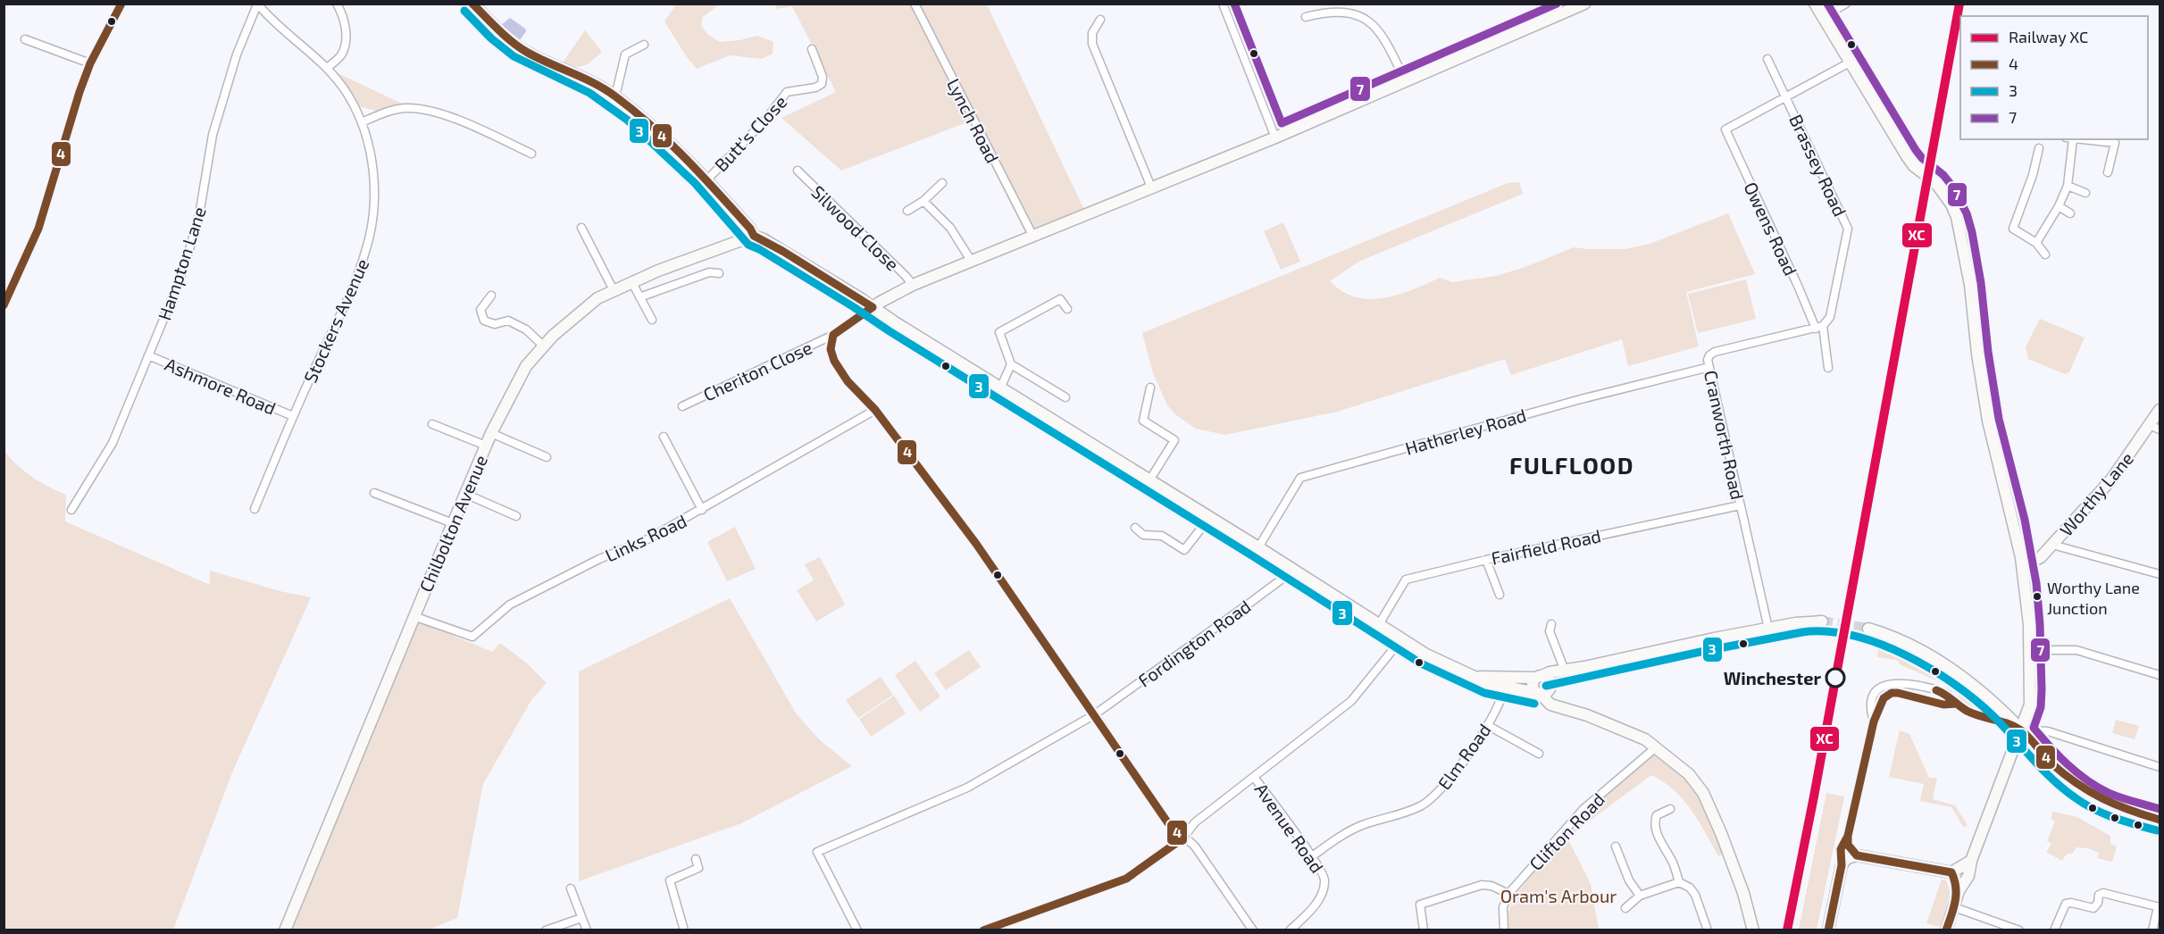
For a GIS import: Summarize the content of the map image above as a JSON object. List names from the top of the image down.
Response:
{
  "streets": {
    "main road": ["Worthy Lane", "Chilbolton Avenue"],
    "street": [
      "Lynch Road",
      "Butt's Close",
      "Brassey Road",
      "Silwood Close",
      "Owens Road",
      "Hampton Lane",
      "Stockers Avenue",
      "Cheriton Close",
      "Ashmore Road",
      "Hatherley Road",
      "Cranworth Road",
      "Links Road",
      "Fairfield Road",
      "Fordington Road",
      "Elm Road",
      "Avenue Road",
      "Clifton Road"
    ]
  },
  "crossings": [
    ["Brassey Road", "Owens Road"],
    ["Brassey Road", "Cranworth Road"],
    ["Owens Road", "Cranworth Road"],
    ["Hampton Lane", "Stockers Avenue"],
    ["Hampton Lane", "Ashmore Road"],
    ["Stockers Avenue", "Ashmore Road"],
    ["Hatherley Road", "Cranworth Road"],
    ["Cranworth Road", "Fairfield Road"],
    ["Chilbolton Avenue", "Links Road"],
    ["Elm Road", "Avenue Road"]
  ],
  "districts": ["FULFLOOD"],
  "parks": ["Oram's Arbour"],
  "places": ["Worthy Lane Junction", "Winchester"],
  "lines": [
    "rail line XC",
    "transit line 4",
    "transit line 7",
    "transit line 3"
  ],
  "legend": [
    "Railway XC",
    "4",
    "3",
    "7"
  ]
}
